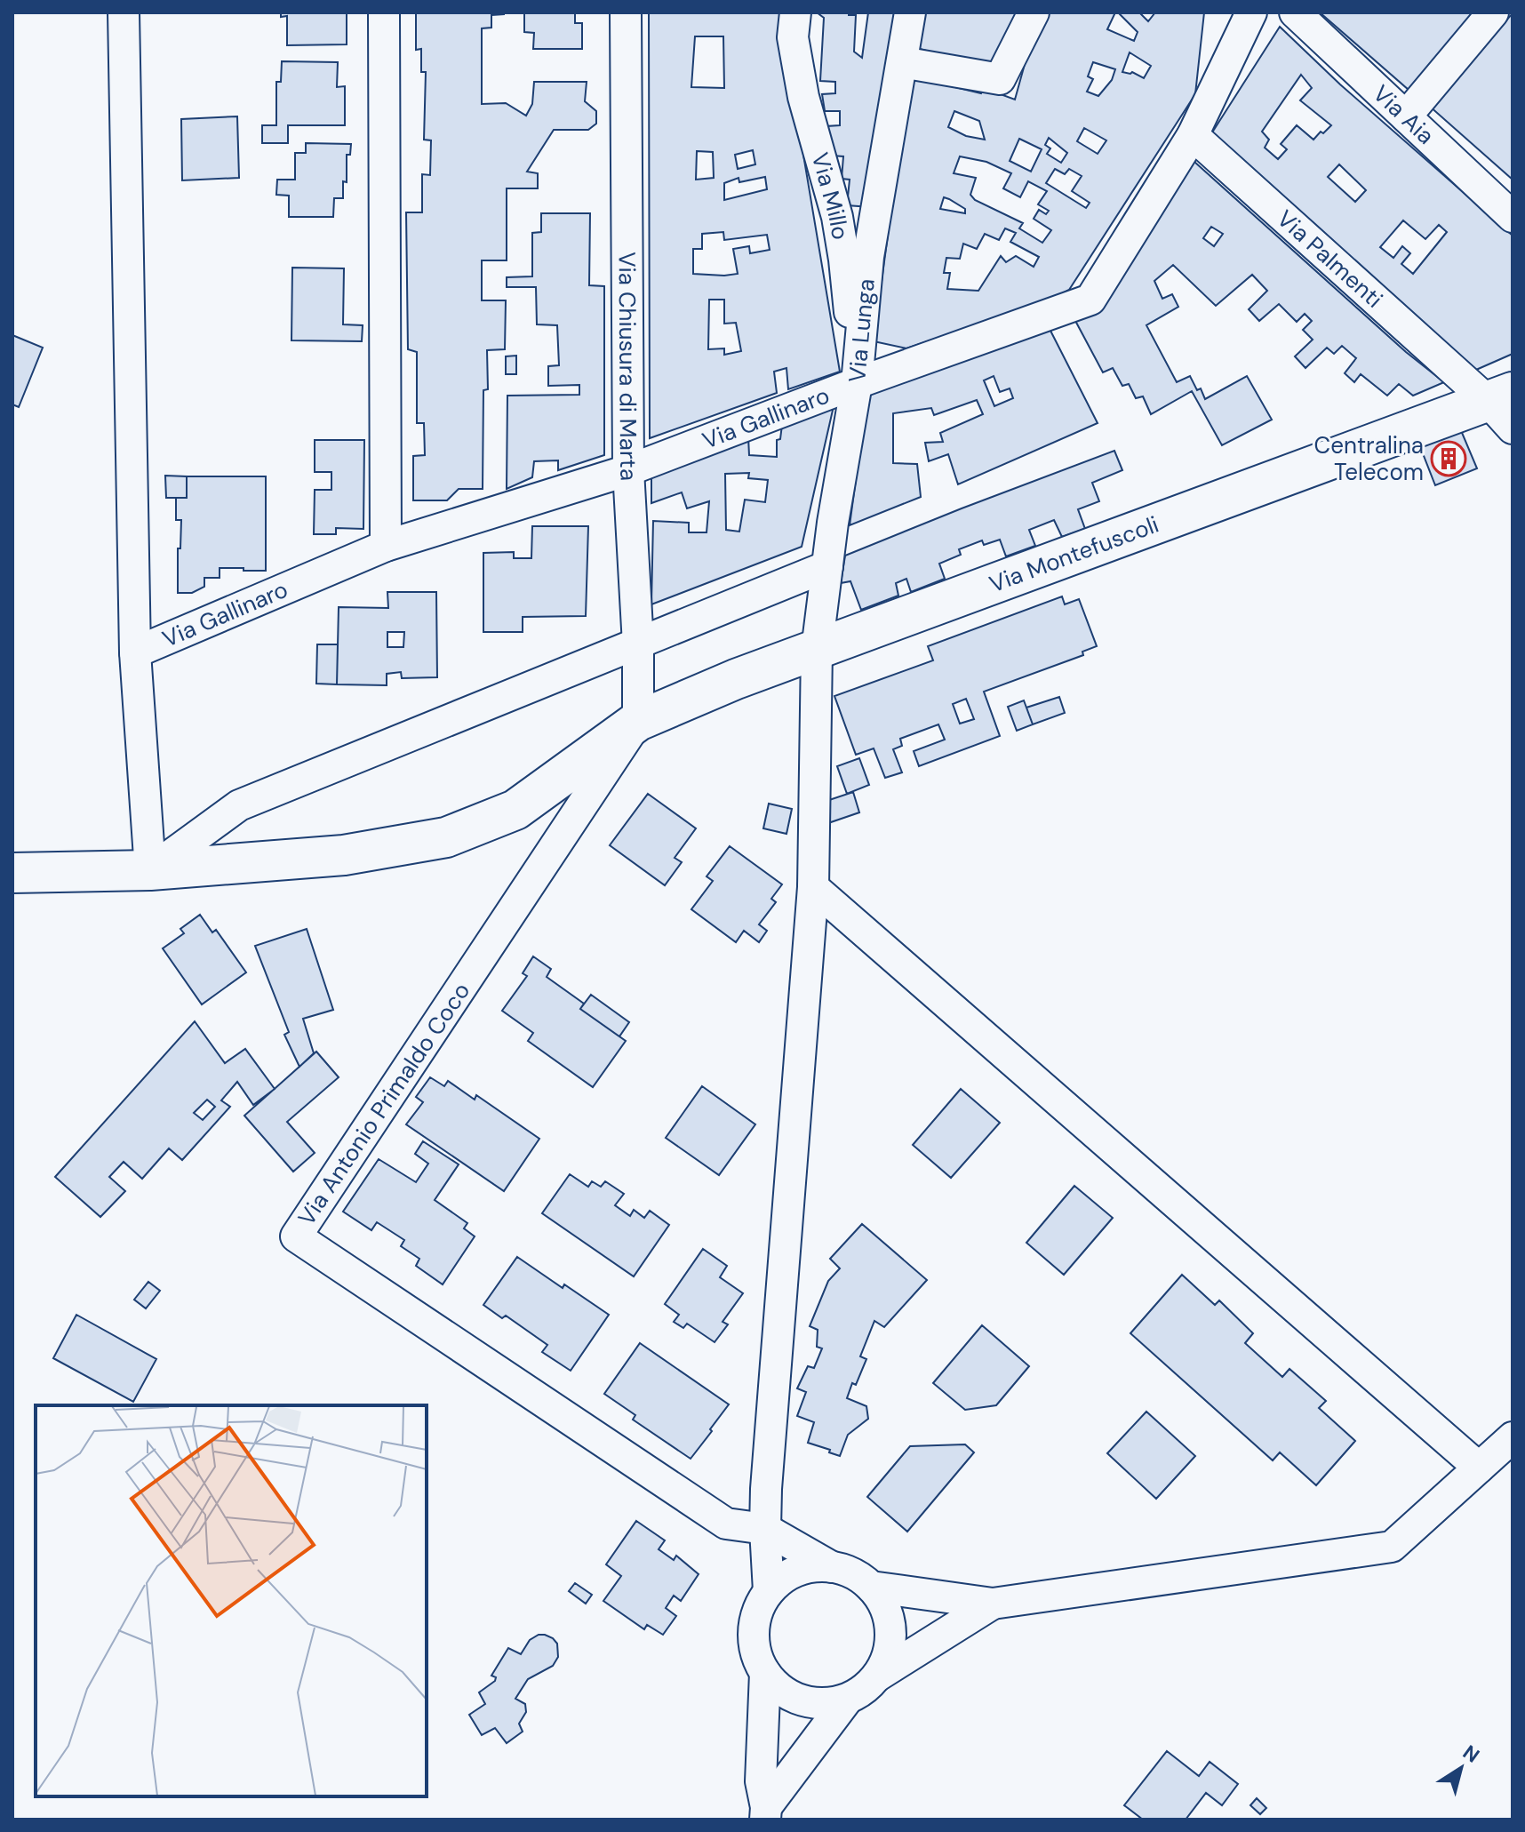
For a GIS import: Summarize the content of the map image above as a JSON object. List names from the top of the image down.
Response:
{
  "streets": {
    "main road": ["Via Montefuscoli"],
    "street": [
      "Via Aia",
      "Via Millo",
      "Via Palmenti",
      "Via Lunga",
      "Via Chiusura di Marta",
      "Via Gallinaro",
      "Via Antonio Primaldo Coco"
    ]
  },
  "crossings": [
    ["Via Millo", "Via Lunga"],
    ["Via Millo", "Via Gallinaro"],
    ["Via Palmenti", "Via Gallinaro"],
    ["Via Palmenti", "Via Montefuscoli"],
    ["Via Lunga", "Via Gallinaro"],
    ["Via Lunga", "Via Montefuscoli"],
    ["Via Lunga", "Via Antonio Primaldo Coco"],
    ["Via Chiusura di Marta", "Via Gallinaro"],
    ["Via Chiusura di Marta", "Via Montefuscoli"],
    ["Via Chiusura di Marta", "Via Antonio Primaldo Coco"],
    ["Via Montefuscoli", "Via Antonio Primaldo Coco"]
  ],
  "places": {
    "building": ["Centralina Telecom"]
  },
  "north": "top right"
}
